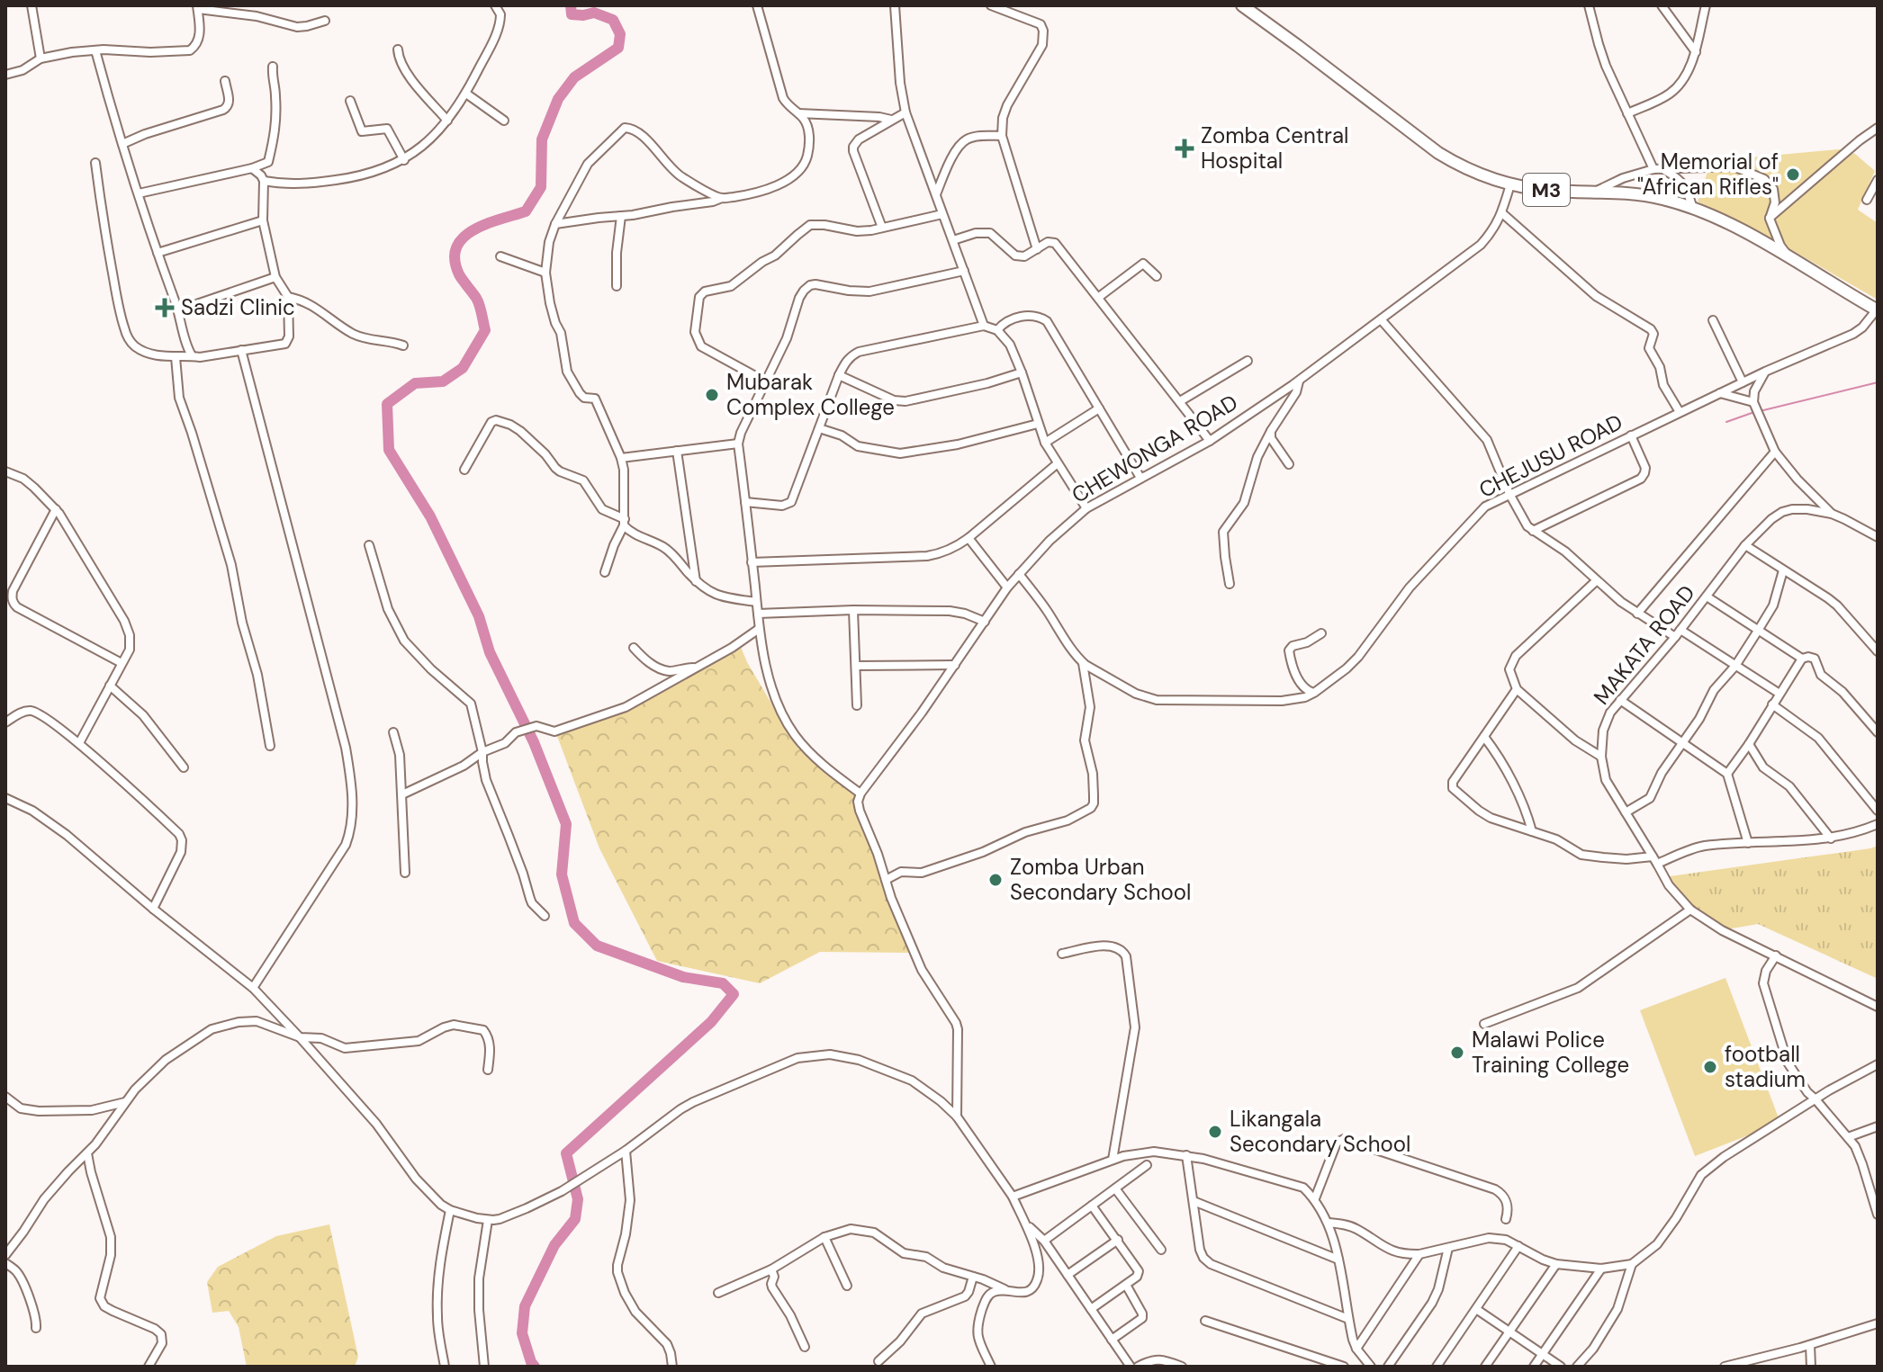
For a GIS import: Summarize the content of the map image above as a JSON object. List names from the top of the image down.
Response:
{
  "streets": {
    "highway": ["M3"],
    "street": ["CHEWONGA ROAD", "CHEJUSU ROAD", "MAKATA ROAD"]
  },
  "crossings": [
    ["M3", "CHEWONGA ROAD"],
    ["M3", "CHEJUSU ROAD"]
  ],
  "places": {
    "health": ["Zomba Central Hospital", "Sadzi Clinic"],
    "other": [
      "Memorial of \"African Rifles\"",
      "Mubarak Complex College",
      "Zomba Urban Secondary School",
      "Malawi Police Training College",
      "football stadium",
      "Likangala Secondary School"
    ]
  }
}
